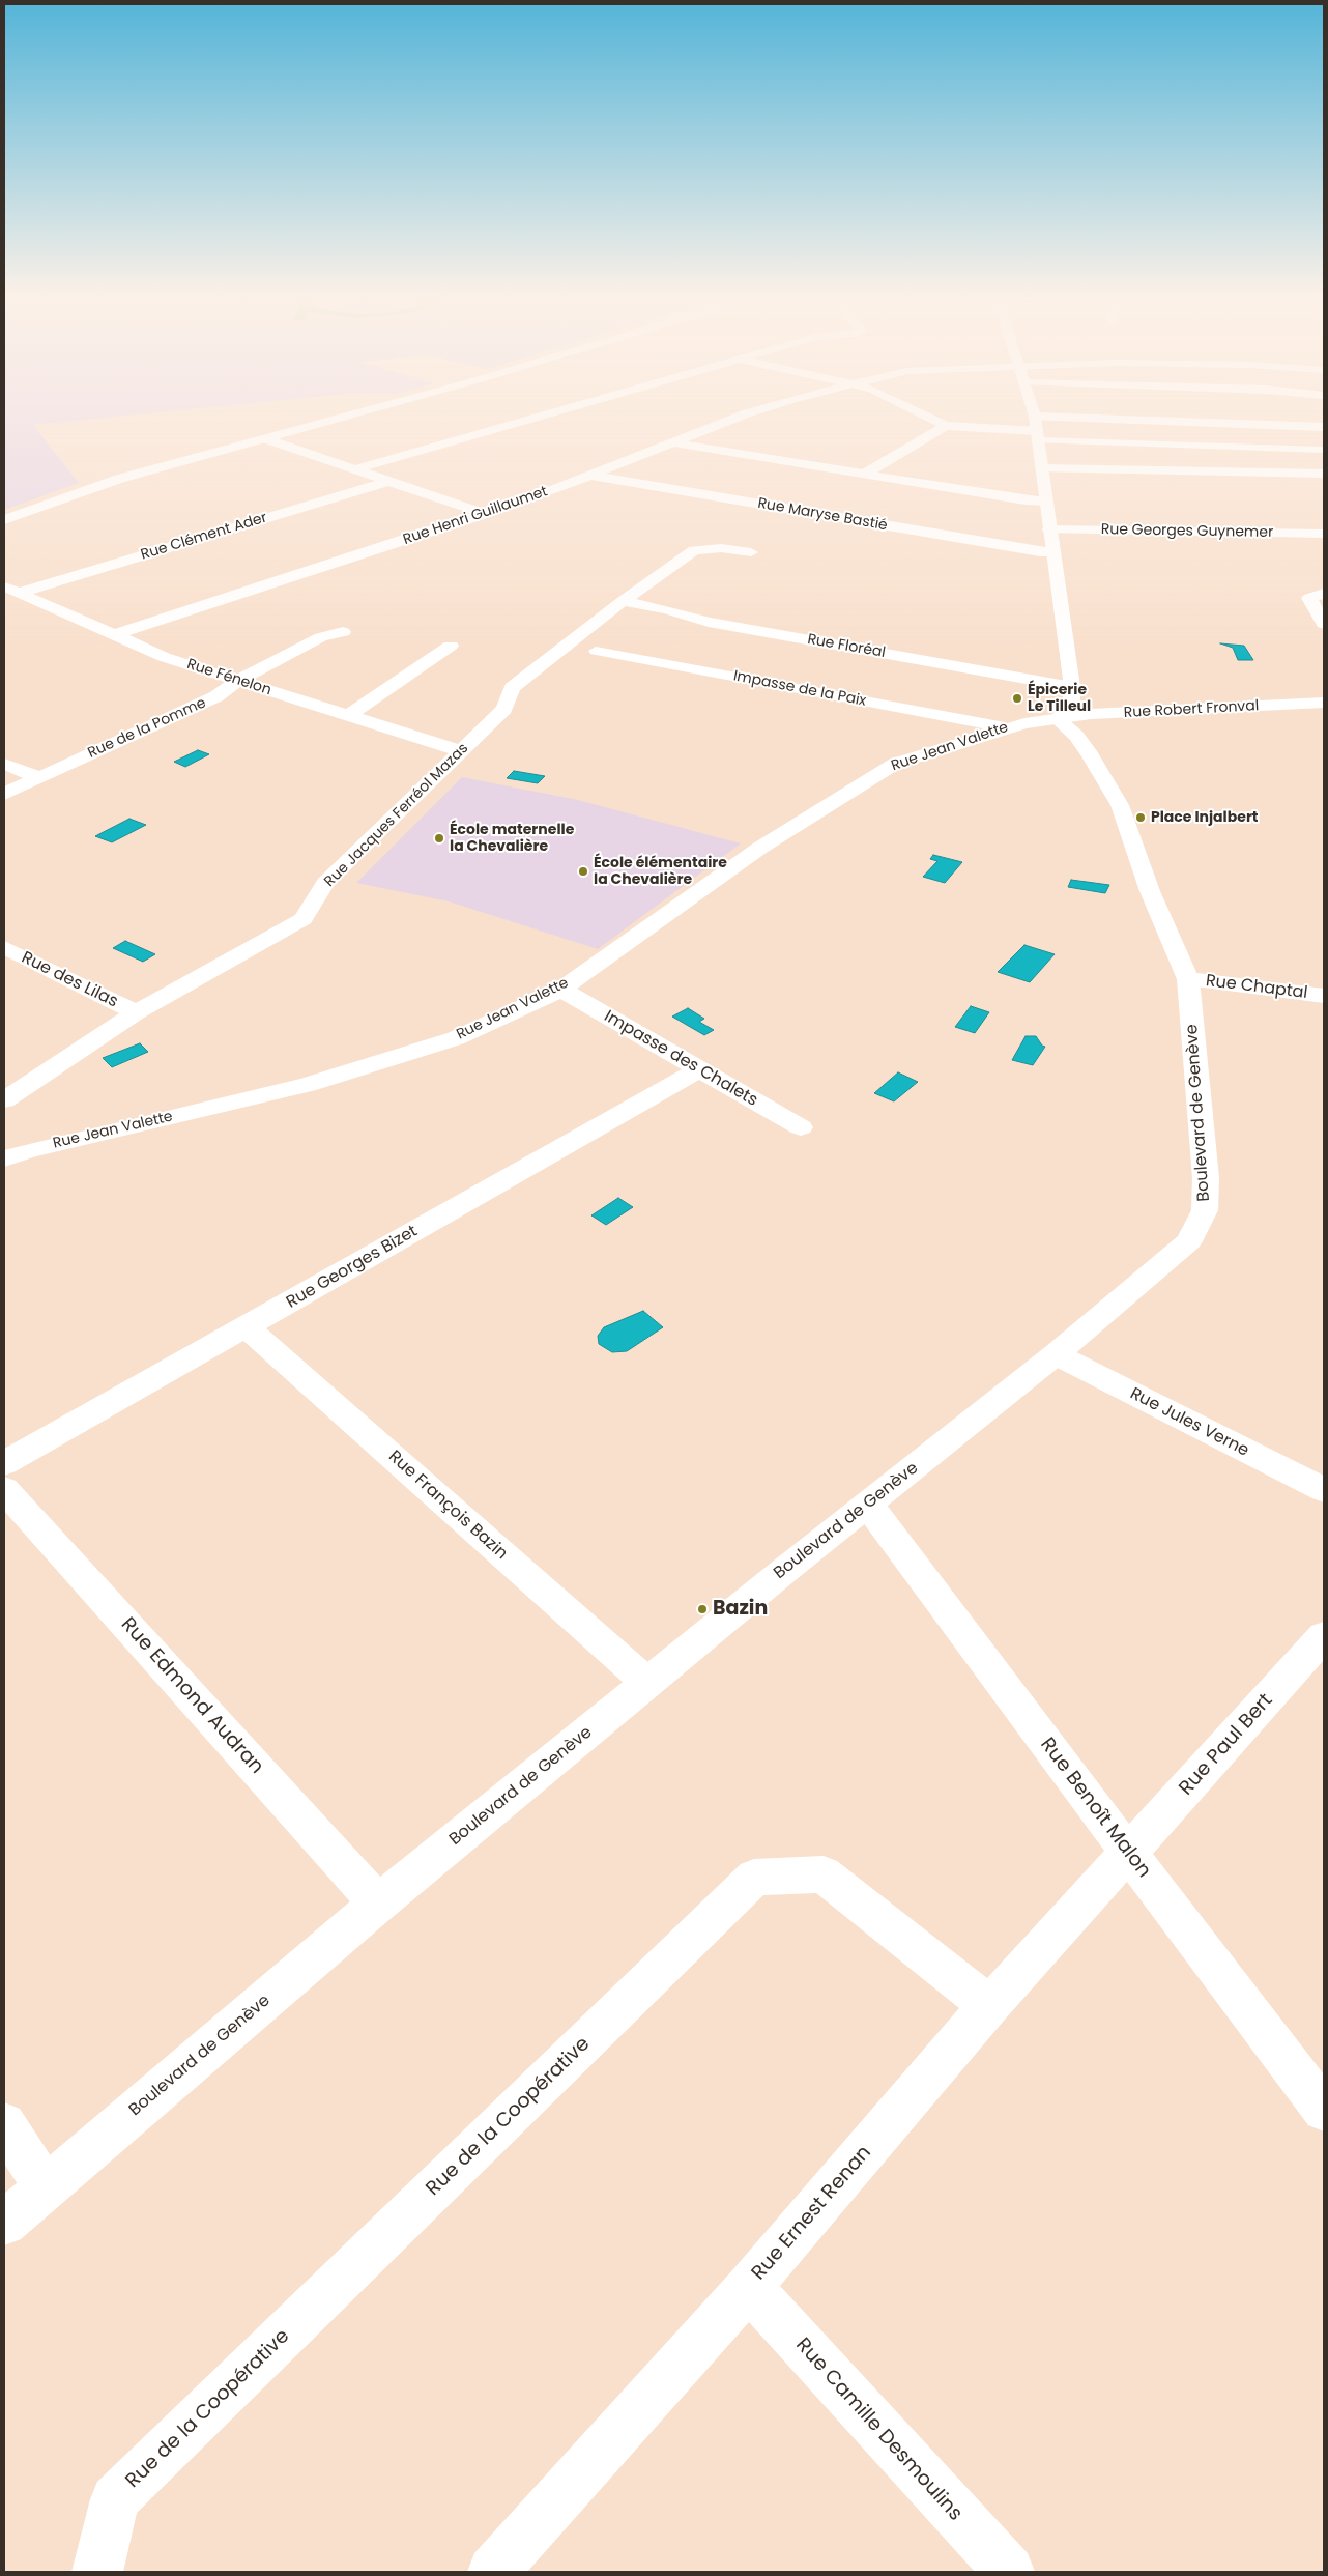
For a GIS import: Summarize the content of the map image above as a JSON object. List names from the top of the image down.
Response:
{
  "streets": {
    "street": [
      "Rue Maryse Bastié",
      "Rue Henri Guillaumet",
      "Rue Georges Guynemer",
      "Rue Clément Ader",
      "Rue Floréal",
      "Rue Fénelon",
      "Impasse de la Paix",
      "Rue Robert Fronval",
      "Rue de la Pomme",
      "Rue Jean Valette",
      "Rue Jacques Ferréol Mazas",
      "Rue des Lilas",
      "Rue Chaptal",
      "Impasse des Chalets",
      "Boulevard de Genève",
      "Rue Georges Bizet",
      "Rue Jules Verne",
      "Rue François Bazin",
      "Rue Edmond Audran",
      "Rue Paul Bert",
      "Rue Benoît Malon",
      "Rue de la Coopérative",
      "Rue Ernest Renan",
      "Rue Camille Desmoulins"
    ]
  },
  "crossings": [
    ["Rue Maryse Bastié", "Rue Henri Guillaumet"],
    ["Rue Henri Guillaumet", "Rue Fénelon"],
    ["Rue Clément Ader", "Rue Fénelon"],
    ["Rue Floréal", "Rue Jacques Ferréol Mazas"],
    ["Rue Fénelon", "Rue de la Pomme"],
    ["Rue Fénelon", "Rue Jacques Ferréol Mazas"],
    ["Impasse de la Paix", "Rue Jean Valette"],
    ["Rue Robert Fronval", "Rue Jean Valette"],
    ["Rue Robert Fronval", "Boulevard de Genève"],
    ["Rue Jean Valette", "Impasse des Chalets"],
    ["Rue Jean Valette", "Boulevard de Genève"],
    ["Rue Jacques Ferréol Mazas", "Rue des Lilas"],
    ["Rue Chaptal", "Boulevard de Genève"],
    ["Impasse des Chalets", "Rue Georges Bizet"],
    ["Boulevard de Genève", "Rue Jules Verne"],
    ["Boulevard de Genève", "Rue François Bazin"],
    ["Boulevard de Genève", "Rue Edmond Audran"],
    ["Boulevard de Genève", "Rue Benoît Malon"],
    ["Rue Georges Bizet", "Rue François Bazin"],
    ["Rue Paul Bert", "Rue Benoît Malon"],
    ["Rue Paul Bert", "Rue Ernest Renan"],
    ["Rue Benoît Malon", "Rue Ernest Renan"],
    ["Rue de la Coopérative", "Rue Ernest Renan"],
    ["Rue Ernest Renan", "Rue Camille Desmoulins"]
  ],
  "places": [
    "Épicerie Le Tilleul",
    "Place Injalbert",
    "École maternelle la Chevalière",
    "École élémentaire la Chevalière",
    "Bazin"
  ]
}
